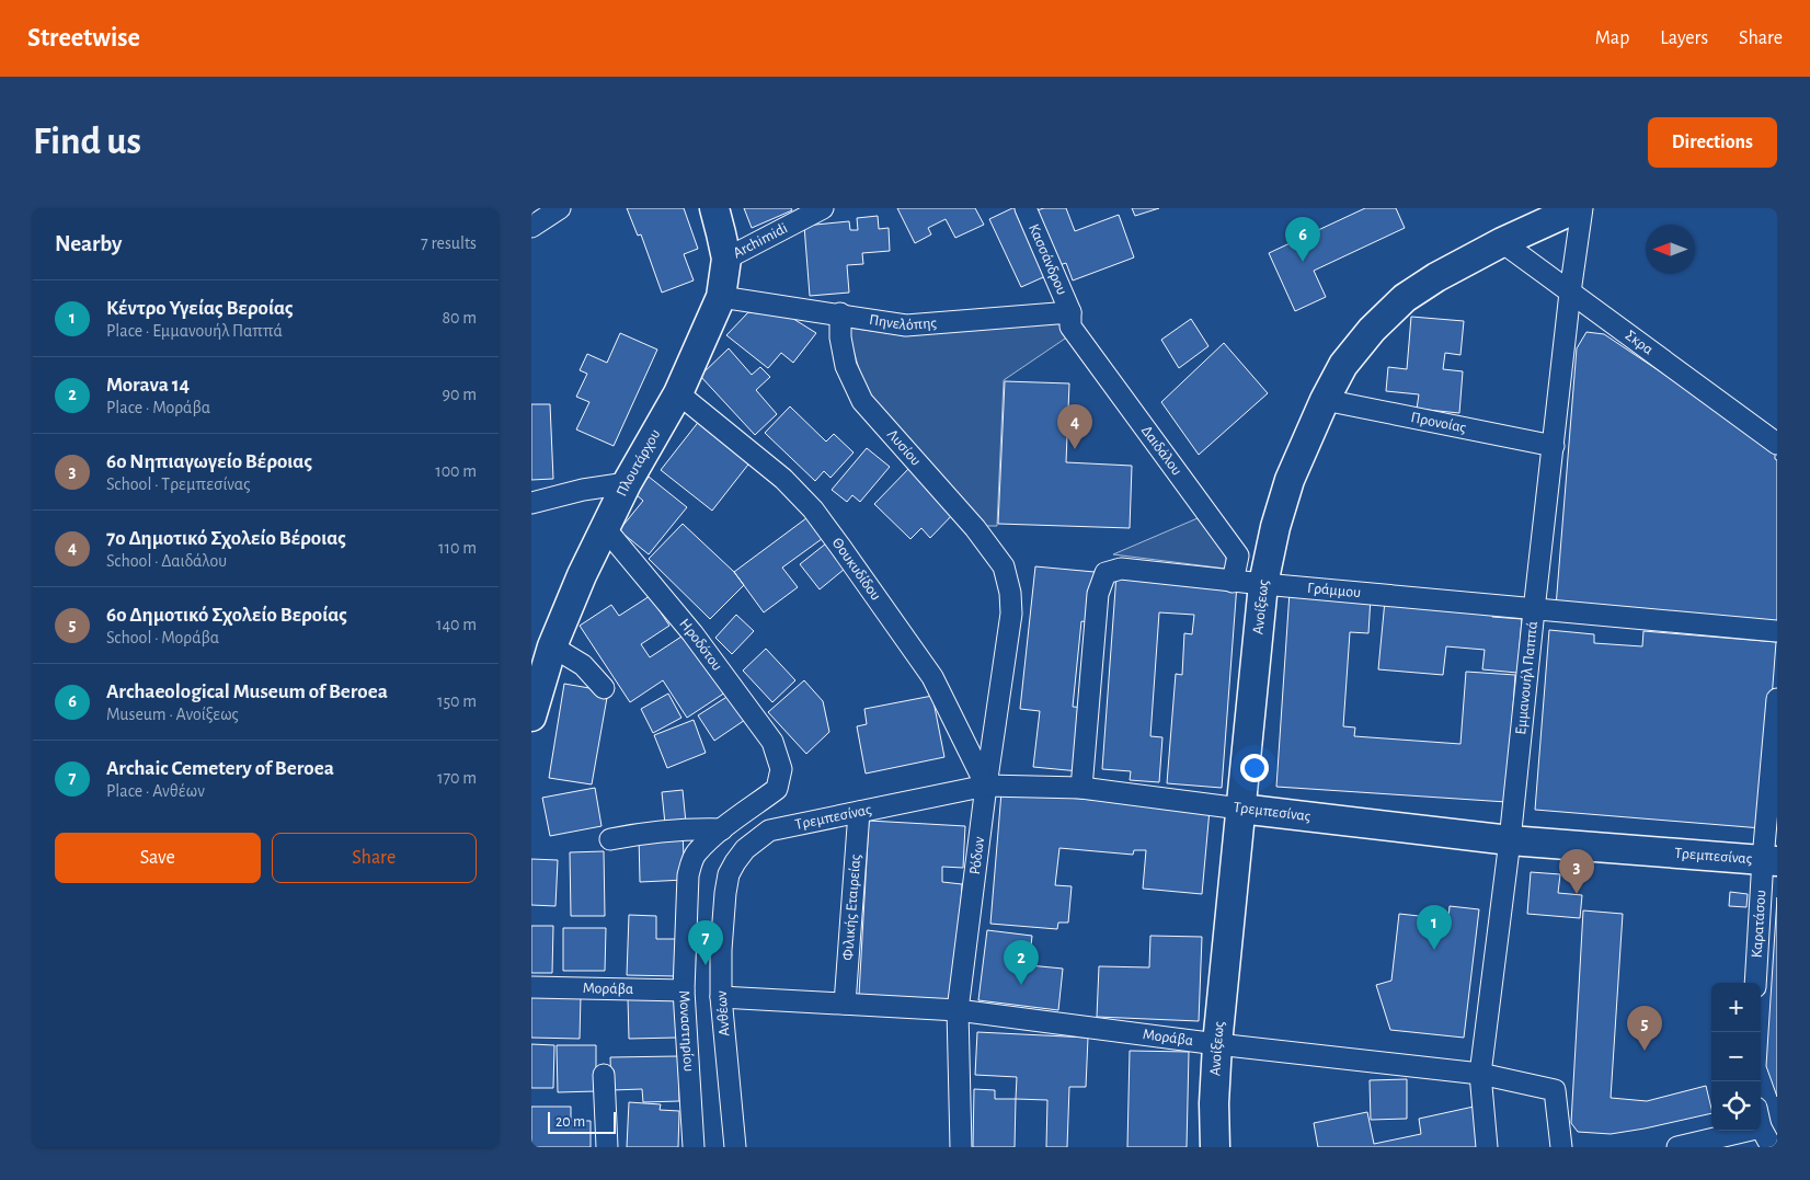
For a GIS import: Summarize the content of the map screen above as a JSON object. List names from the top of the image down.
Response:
{
  "streets": {
    "street": [
      "Archimidi",
      "Κασσάνδρου",
      "Πηνελόπης",
      "Σκρα",
      "Προνοίας",
      "Λυσίου",
      "Δαιδάλου",
      "Πλουτάρχου",
      "Θουκυδίδου",
      "Γράμμου",
      "Ανοίξεως",
      "Ηροδότου",
      "Εμμανουήλ Παππά",
      "Τρεμπεσίνας",
      "Ρόδων",
      "Φιλικής Εταιρείας",
      "Καρατάσου",
      "Μοράβα",
      "Ανθέων",
      "Μοναστηρίου"
    ]
  },
  "crossings": [
    ["Archimidi", "Πλουτάρχου"],
    ["Κασσάνδρου", "Πηνελόπης"],
    ["Κασσάνδρου", "Δαιδάλου"],
    ["Πηνελόπης", "Λυσίου"],
    ["Πηνελόπης", "Δαιδάλου"],
    ["Πηνελόπης", "Πλουτάρχου"],
    ["Σκρα", "Ανοίξεως"],
    ["Σκρα", "Εμμανουήλ Παππά"],
    ["Προνοίας", "Ανοίξεως"],
    ["Προνοίας", "Εμμανουήλ Παππά"],
    ["Λυσίου", "Ρόδων"],
    ["Δαιδάλου", "Γράμμου"],
    ["Πλουτάρχου", "Θουκυδίδου"],
    ["Πλουτάρχου", "Ηροδότου"],
    ["Θουκυδίδου", "Τρεμπεσίνας"],
    ["Θουκυδίδου", "Ρόδων"],
    ["Γράμμου", "Ανοίξεως"],
    ["Γράμμου", "Εμμανουήλ Παππά"],
    ["Γράμμου", "Τρεμπεσίνας"],
    ["Ανοίξεως", "Τρεμπεσίνας"],
    ["Ανοίξεως", "Μοράβα"],
    ["Ηροδότου", "Μοναστηρίου"],
    ["Εμμανουήλ Παππά", "Τρεμπεσίνας"],
    ["Εμμανουήλ Παππά", "Μοράβα"],
    ["Τρεμπεσίνας", "Ρόδων"],
    ["Τρεμπεσίνας", "Φιλικής Εταιρείας"],
    ["Τρεμπεσίνας", "Καρατάσου"],
    ["Τρεμπεσίνας", "Ανθέων"],
    ["Ρόδων", "Μοράβα"],
    ["Φιλικής Εταιρείας", "Μοράβα"],
    ["Μοράβα", "Ανθέων"],
    ["Μοράβα", "Μοναστηρίου"]
  ],
  "scale_bar": "20 m",
  "north": "left",
  "page": {
    "header": "Streetwise",
    "nav": ["Map", "Layers", "Share"],
    "buttons": [
      "Directions",
      ["Save", "Share"]
    ],
    "title": "Find us",
    "heading": ["Nearby", "7 results"],
    "pins": [
      "6",
      "4",
      "3",
      "1",
      "7",
      "2",
      "5"
    ],
    "list": [
      {
        "mark": "1",
        "name": "Κέντρο Υγείας Βεροίας",
        "note": "Place · Εμμανουήλ Παππά",
        "value": "80 m"
      },
      {
        "mark": "2",
        "name": "Morava 14",
        "note": "Place · Μοράβα",
        "value": "90 m"
      },
      {
        "mark": "3",
        "name": "6ο Νηπιαγωγείο Βέροιας",
        "note": "School · Τρεμπεσίνας",
        "value": "100 m"
      },
      {
        "mark": "4",
        "name": "7ο Δημοτικό Σχολείο Βέροιας",
        "note": "School · Δαιδάλου",
        "value": "110 m"
      },
      {
        "mark": "5",
        "name": "6ο Δημοτικό Σχολείο Βεροίας",
        "note": "School · Μοράβα",
        "value": "140 m"
      },
      {
        "mark": "6",
        "name": "Archaeological Museum of Beroea",
        "note": "Museum · Ανοίξεως",
        "value": "150 m"
      },
      {
        "mark": "7",
        "name": "Archaic Cemetery of Beroea",
        "note": "Place · Ανθέων",
        "value": "170 m"
      }
    ],
    "map_buttons": ["+", "−"],
    "scale": "20 m"
  }
}
